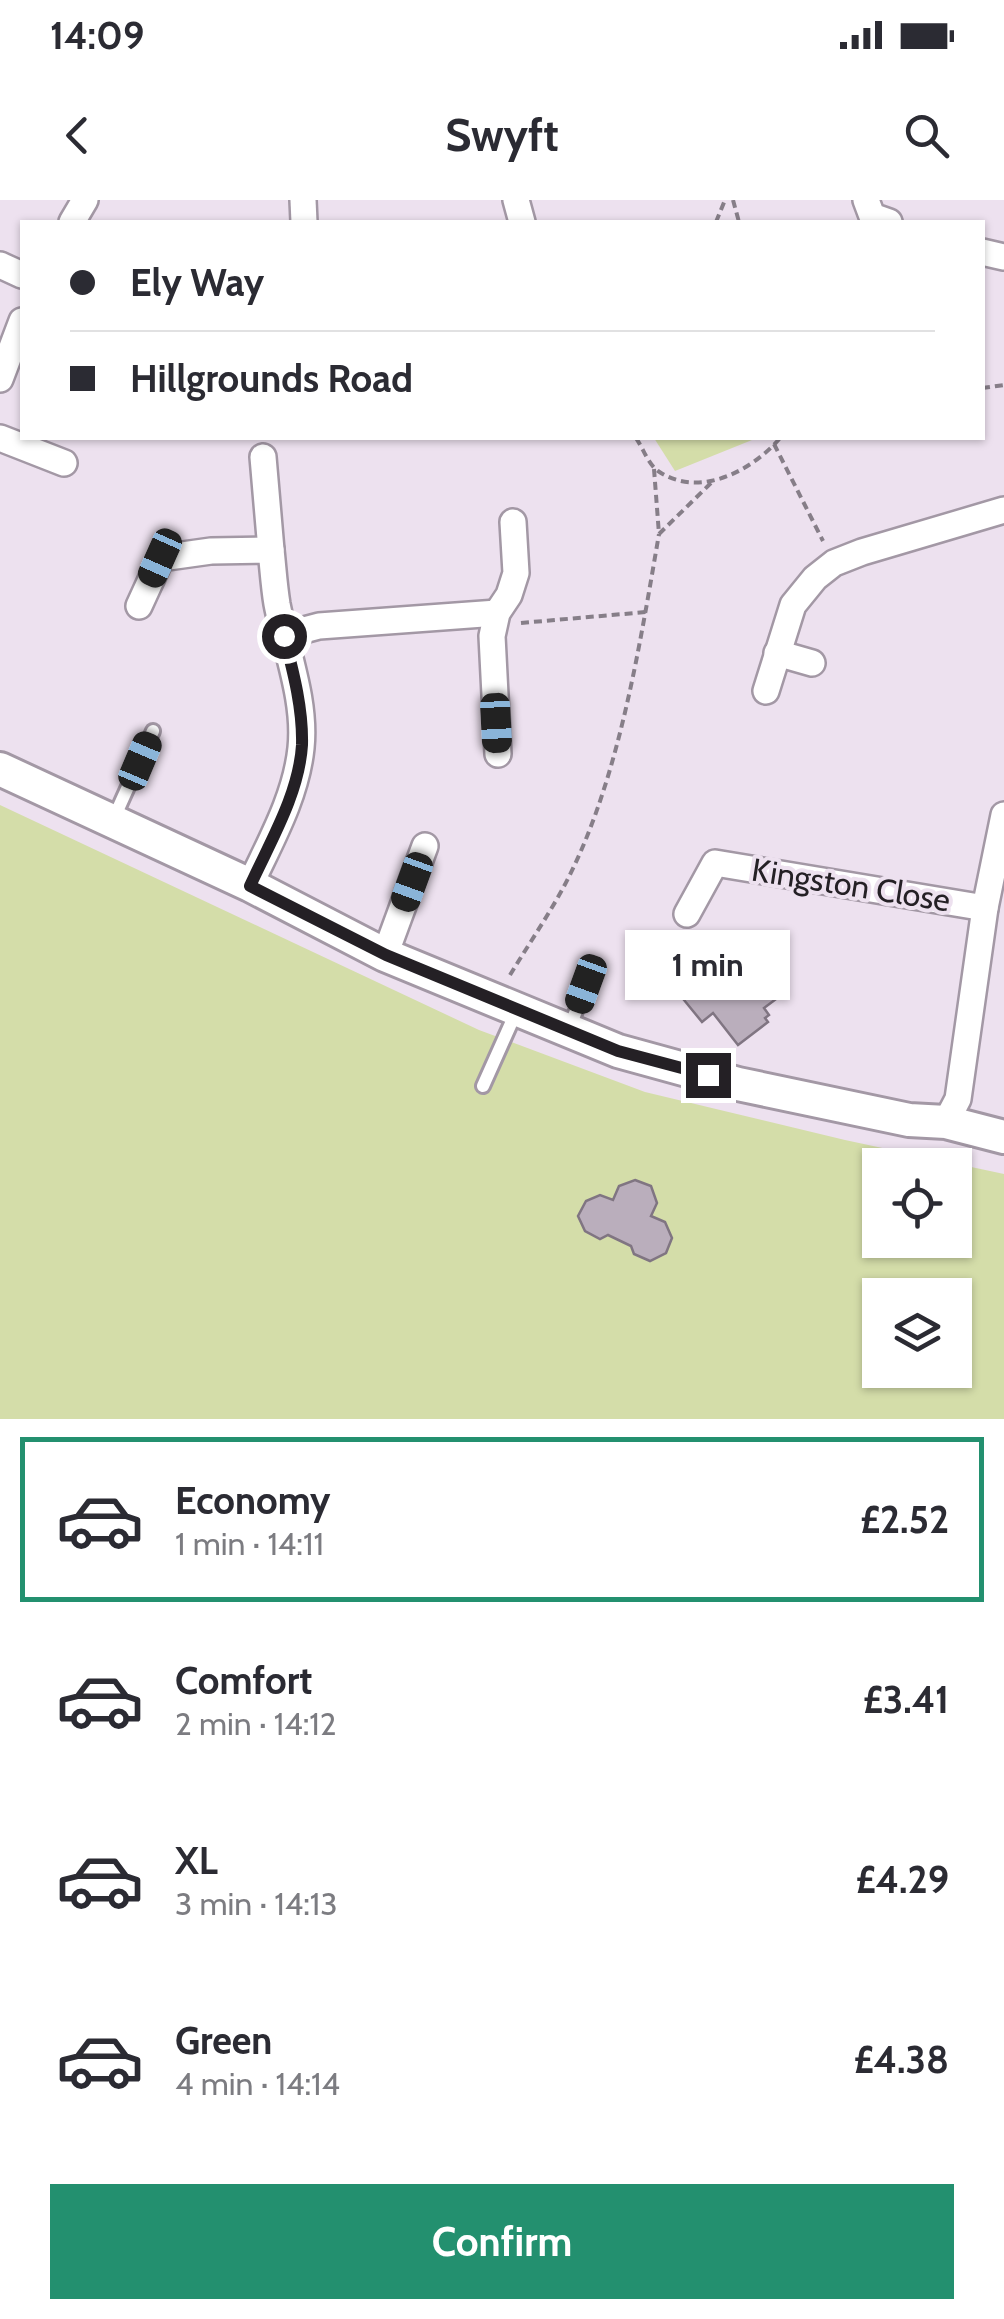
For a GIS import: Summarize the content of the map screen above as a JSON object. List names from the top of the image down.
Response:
{
  "streets": {
    "street": ["Kingston Close"]
  },
  "page": {
    "status": "14:09",
    "header": "Swyft",
    "banner": ["Ely Way", "Hillgrounds Road"],
    "bubble": "1 min",
    "list": [
      {
        "name": "Economy",
        "note": "1 min · 14:11",
        "value": "£2.52"
      },
      {
        "name": "Comfort",
        "note": "2 min · 14:12",
        "value": "£3.41"
      },
      {
        "name": "XL",
        "note": "3 min · 14:13",
        "value": "£4.29"
      },
      {
        "name": "Green",
        "note": "4 min · 14:14",
        "value": "£4.38"
      }
    ],
    "buttons": "Confirm"
  }
}
